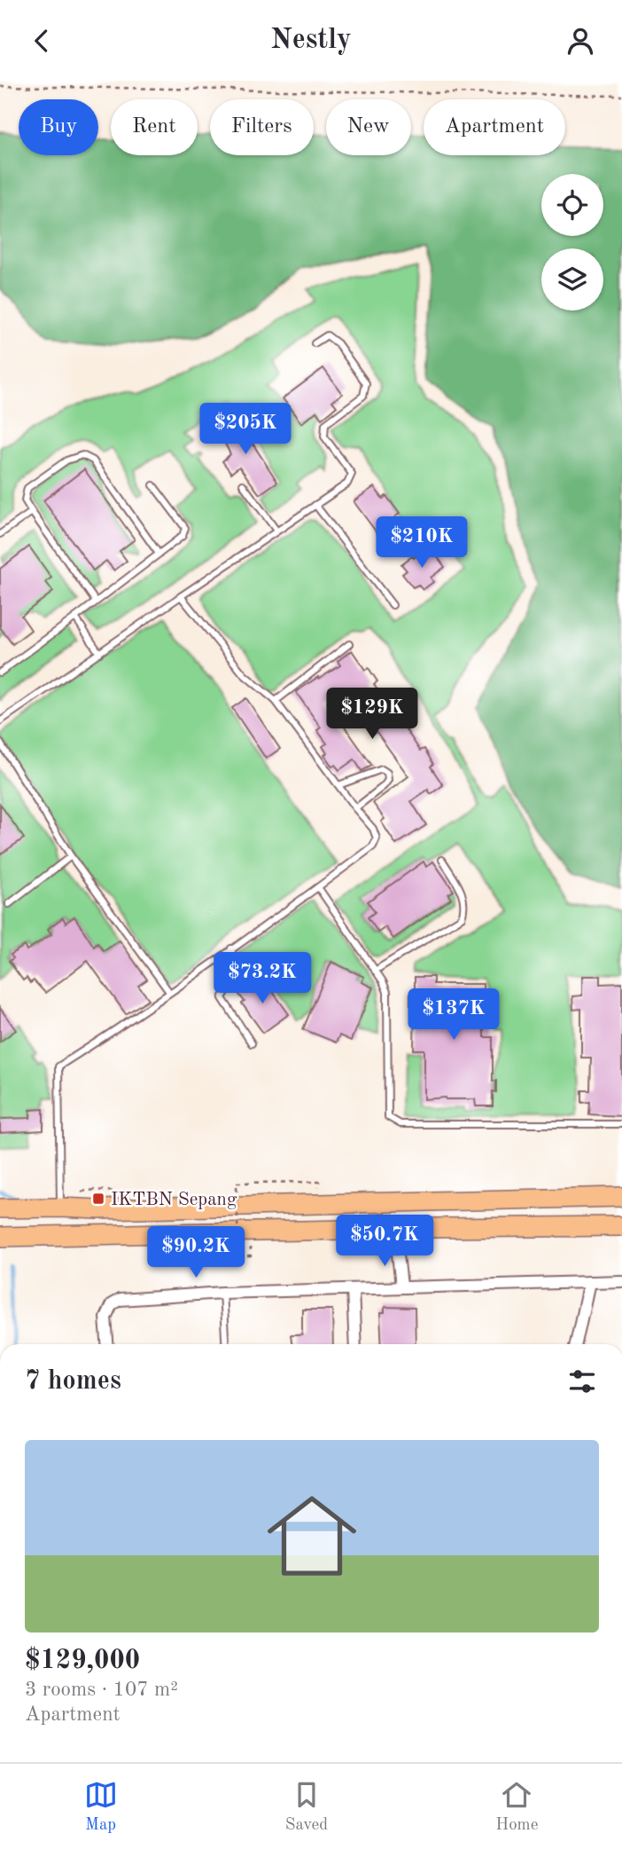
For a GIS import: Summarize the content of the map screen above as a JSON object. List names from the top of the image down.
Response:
{
  "places": {
    "transit": ["IKTBN Sepang"]
  },
  "page": {
    "header": "Nestly",
    "chip": [
      "Buy",
      "Rent",
      "Filters",
      "New",
      "Apartment"
    ],
    "price": [
      "$205K",
      "$210K",
      "$129K",
      "$73.2K",
      "$137K",
      "$50.7K",
      "$90.2K"
    ],
    "heading": "7 homes",
    "list": [
      {
        "name": "$129,000",
        "note": "3 rooms · 107 m² · Apartment"
      }
    ],
    "tabs": ["Map", "Saved", "Home"]
  }
}
